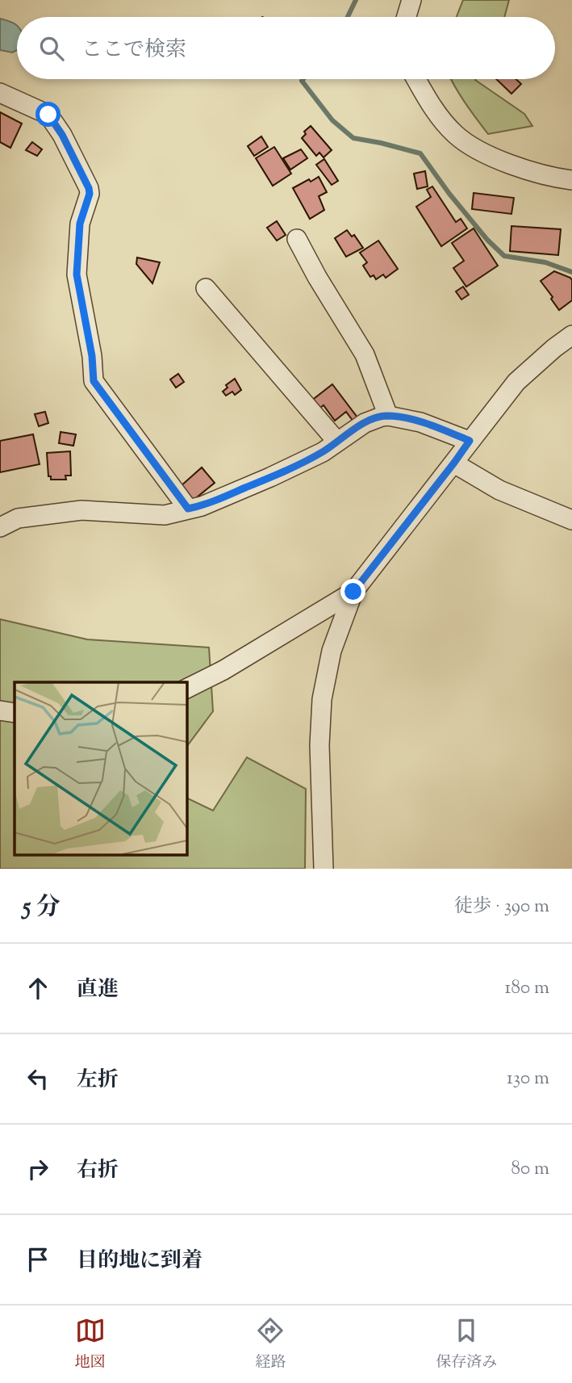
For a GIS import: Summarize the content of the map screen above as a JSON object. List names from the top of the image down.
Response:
{
  "page": {
    "search": "ここで検索",
    "heading": ["5 分", "徒歩 · 390 m"],
    "list": [
      ["直進", "180 m"],
      ["左折", "130 m"],
      ["右折", "80 m"],
      "目的地に到着"
    ],
    "nav": ["地図", "経路", "保存済み"]
  }
}
